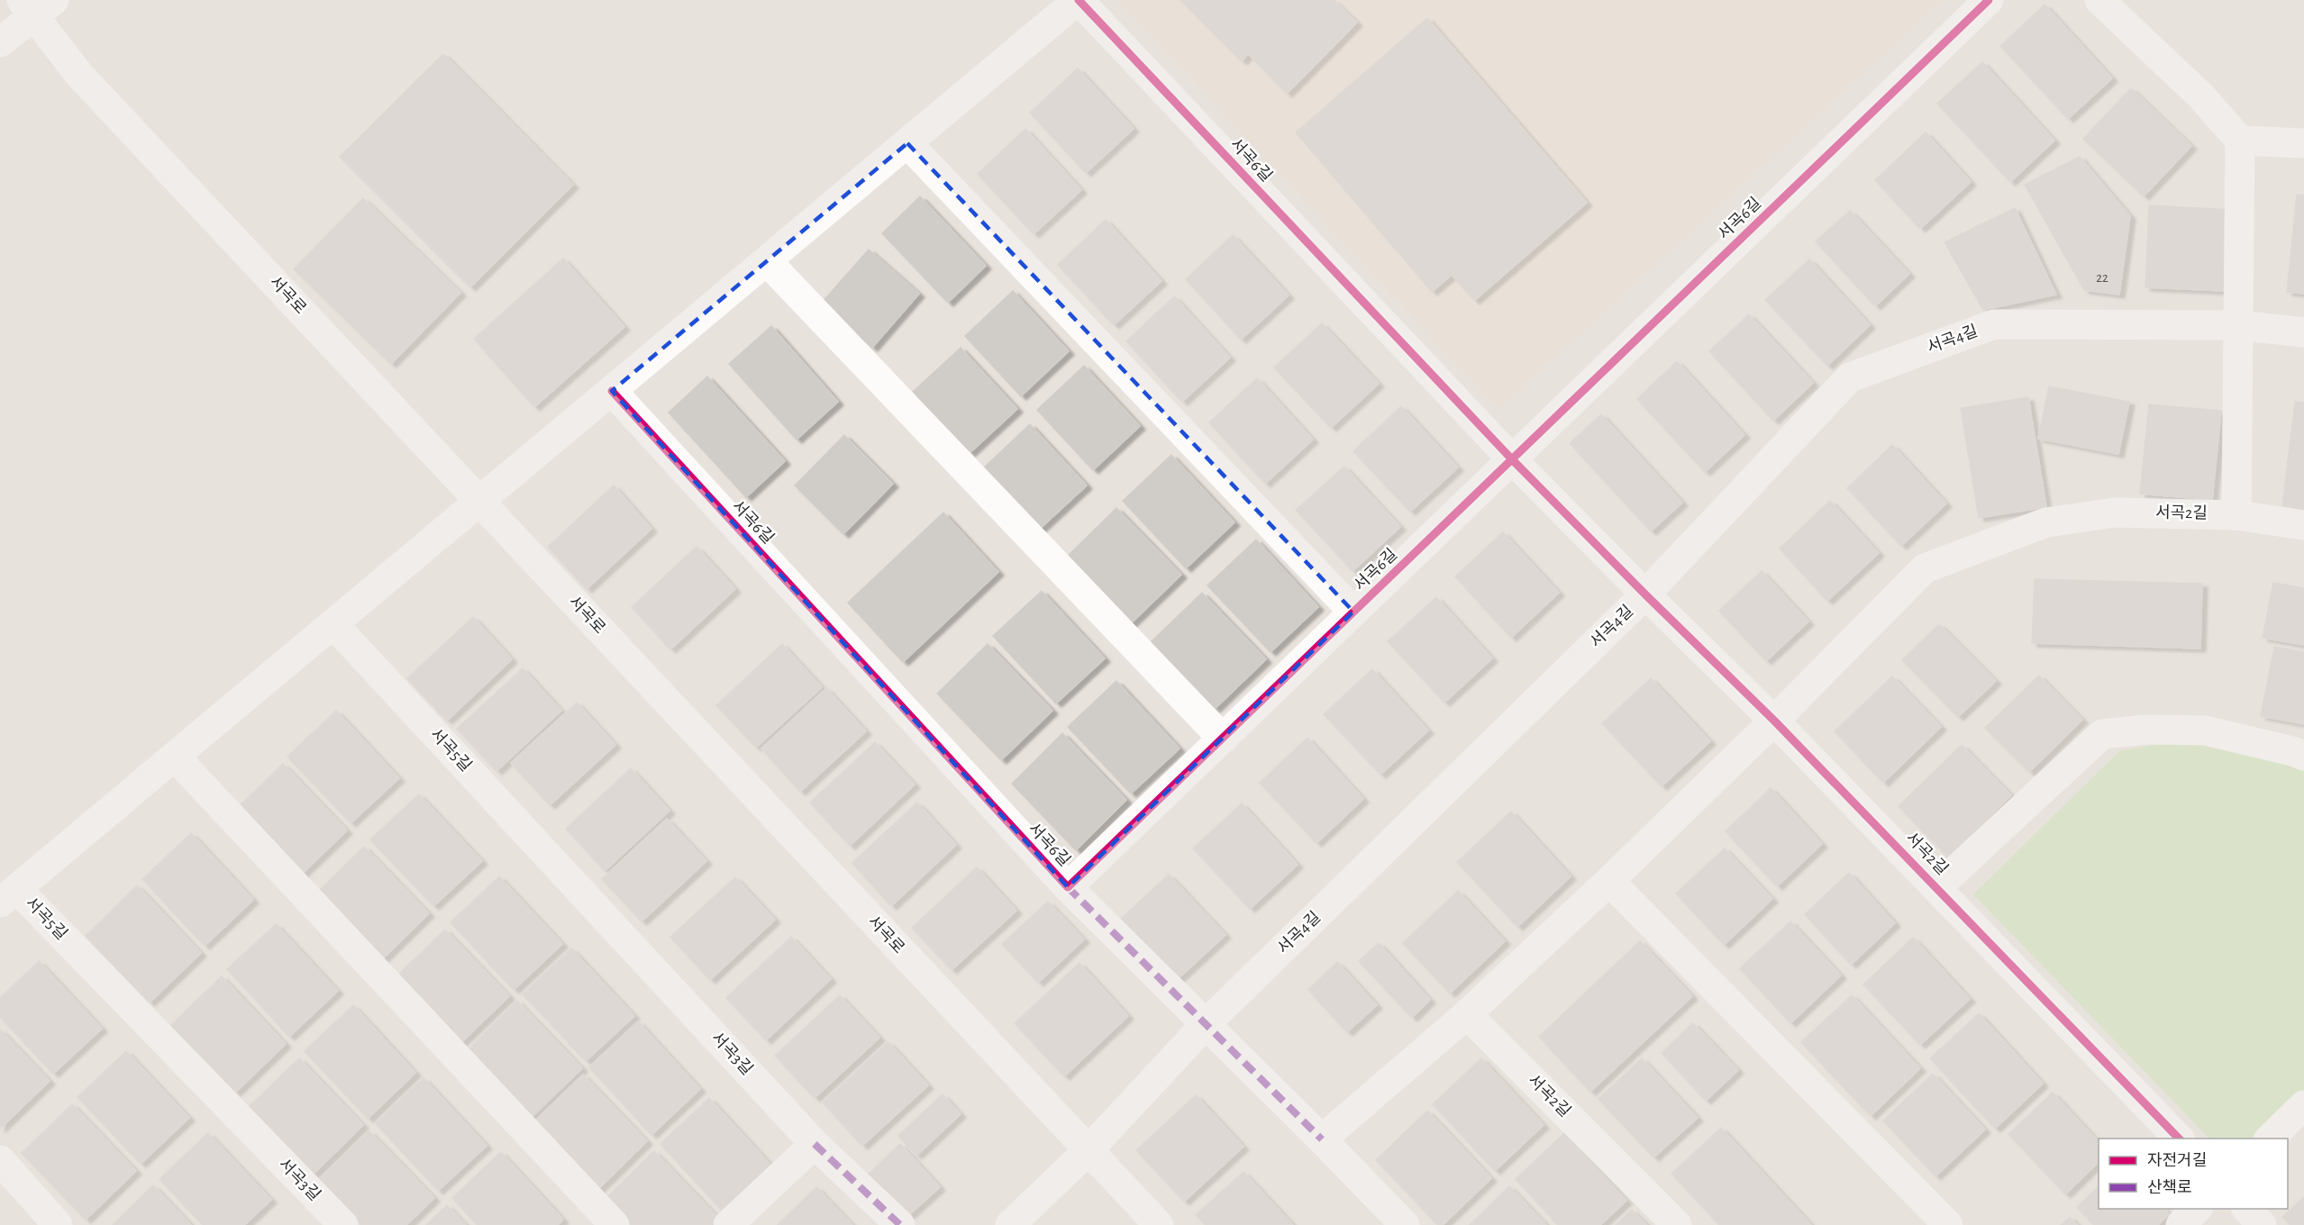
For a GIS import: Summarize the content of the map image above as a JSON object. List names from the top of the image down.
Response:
{
  "streets": {
    "street": [
      "서곡6길",
      "서곡로",
      "서곡4길",
      "서곡2길",
      "서곡5길",
      "서곡3길"
    ]
  },
  "crossings": [
    ["서곡6길", "서곡로"],
    ["서곡6길", "서곡4길"],
    ["서곡6길", "서곡2길"],
    ["서곡6길", "서곡5길"],
    ["서곡로", "서곡4길"],
    ["서곡로", "서곡5길"],
    ["서곡4길", "서곡2길"],
    ["서곡5길", "서곡3길"]
  ],
  "house_numbers": ["22"],
  "legend": ["자전거길", "산책로"]
}
